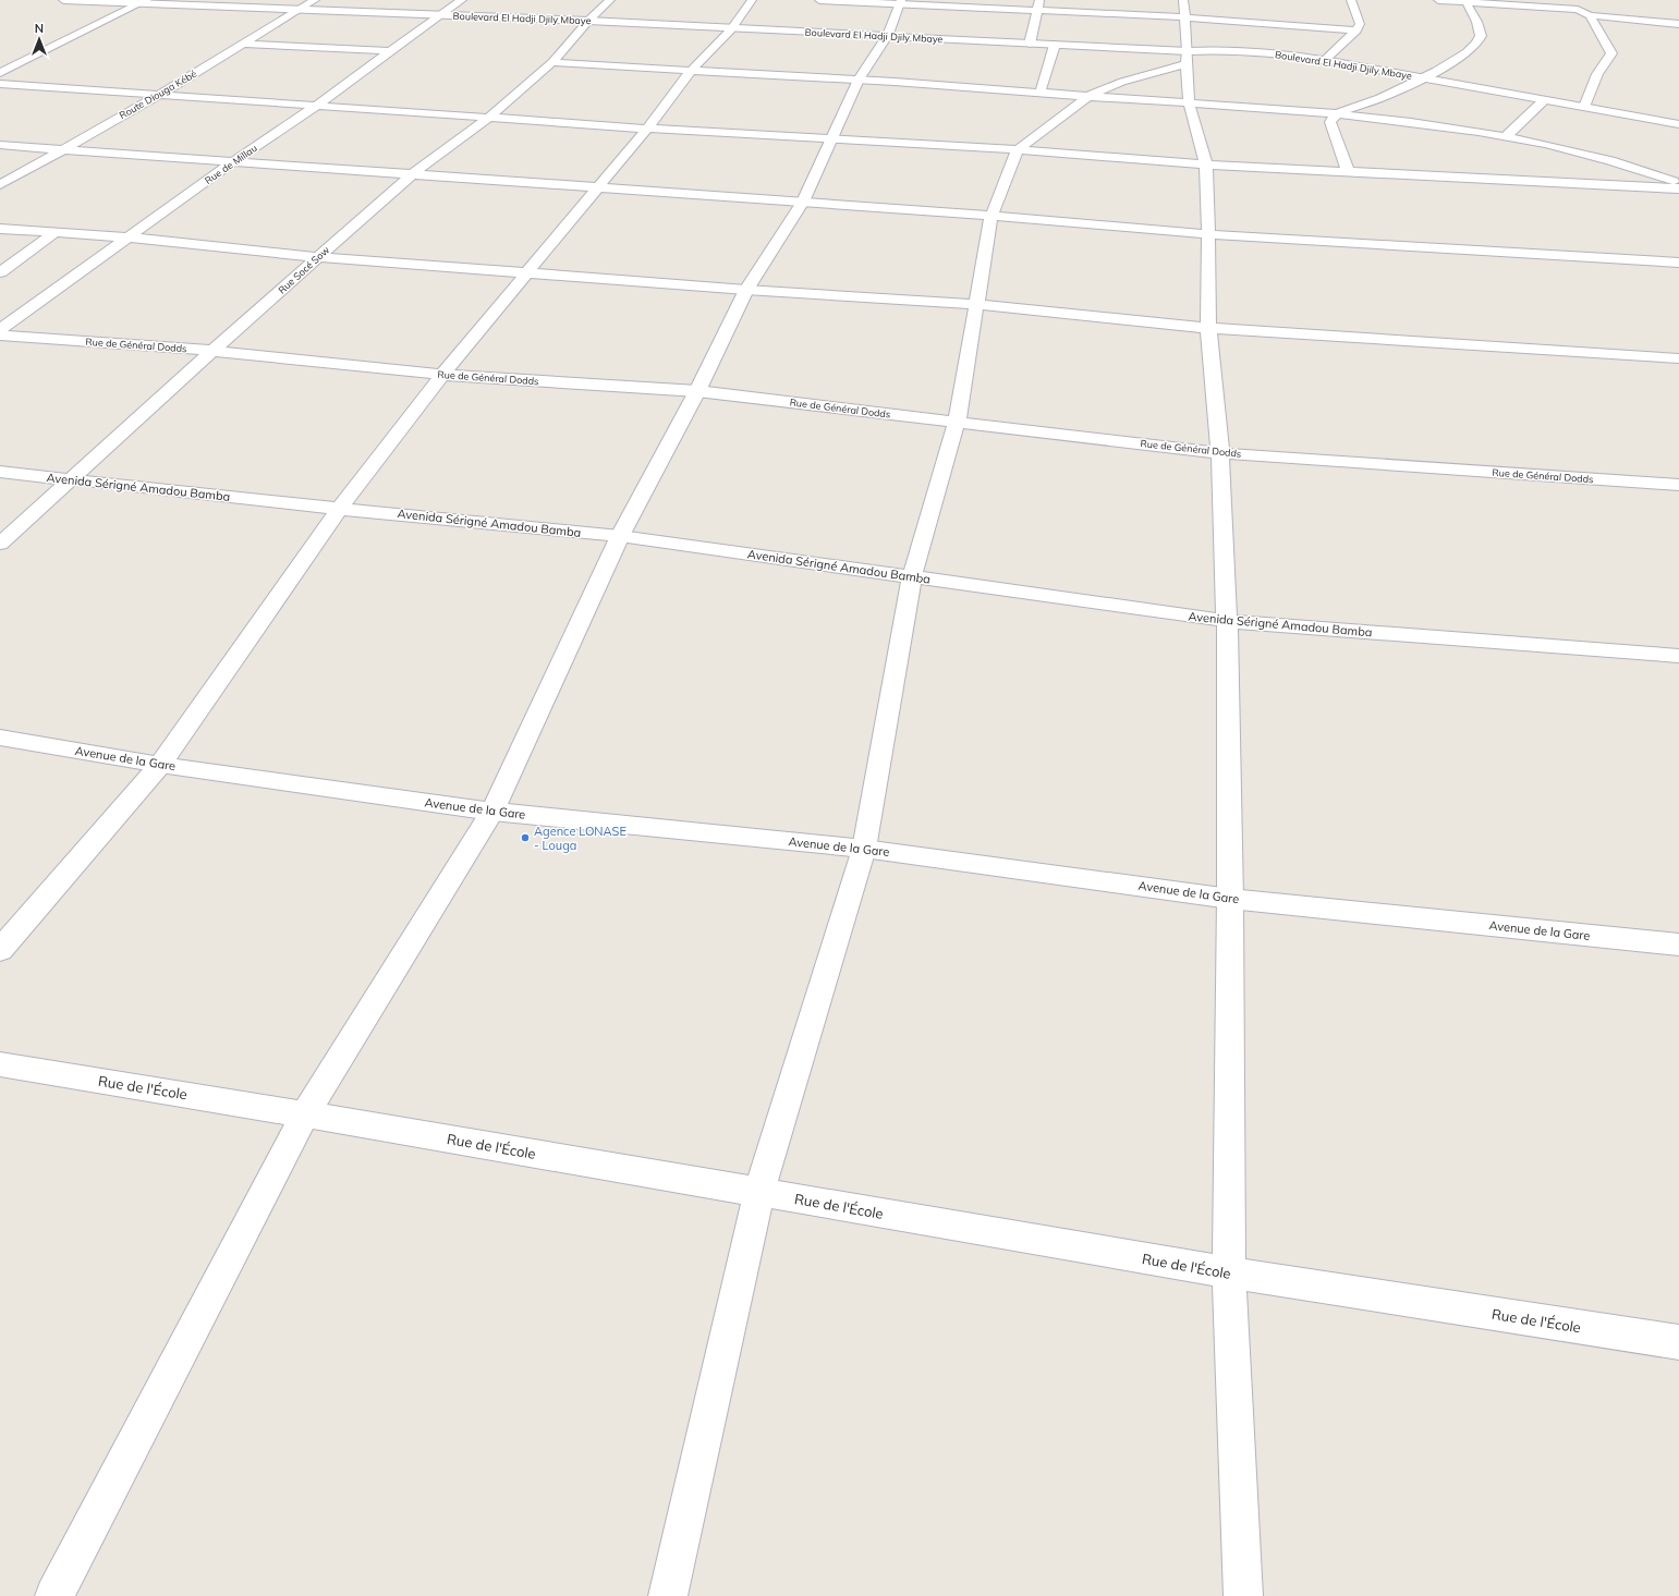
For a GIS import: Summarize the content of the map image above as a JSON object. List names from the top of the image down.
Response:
{
  "streets": {
    "street": [
      "Boulevard El Hadji Djily Mbaye",
      "Route Diouga Kébé",
      "Rue de Millau",
      "Rue Socé Sow",
      "Rue de Général Dodds",
      "Avenida Sérigné Amadou Bamba",
      "Avenue de la Gare",
      "Rue de l'École"
    ]
  },
  "crossings": [
    ["Boulevard El Hadji Djily Mbaye", "Route Diouga Kébé"],
    ["Boulevard El Hadji Djily Mbaye", "Rue de Millau"],
    ["Boulevard El Hadji Djily Mbaye", "Rue Socé Sow"],
    ["Rue Socé Sow", "Rue de Général Dodds"],
    ["Rue Socé Sow", "Avenida Sérigné Amadou Bamba"]
  ],
  "places": ["Agence LONASE - Louga"],
  "north": "top"
}
